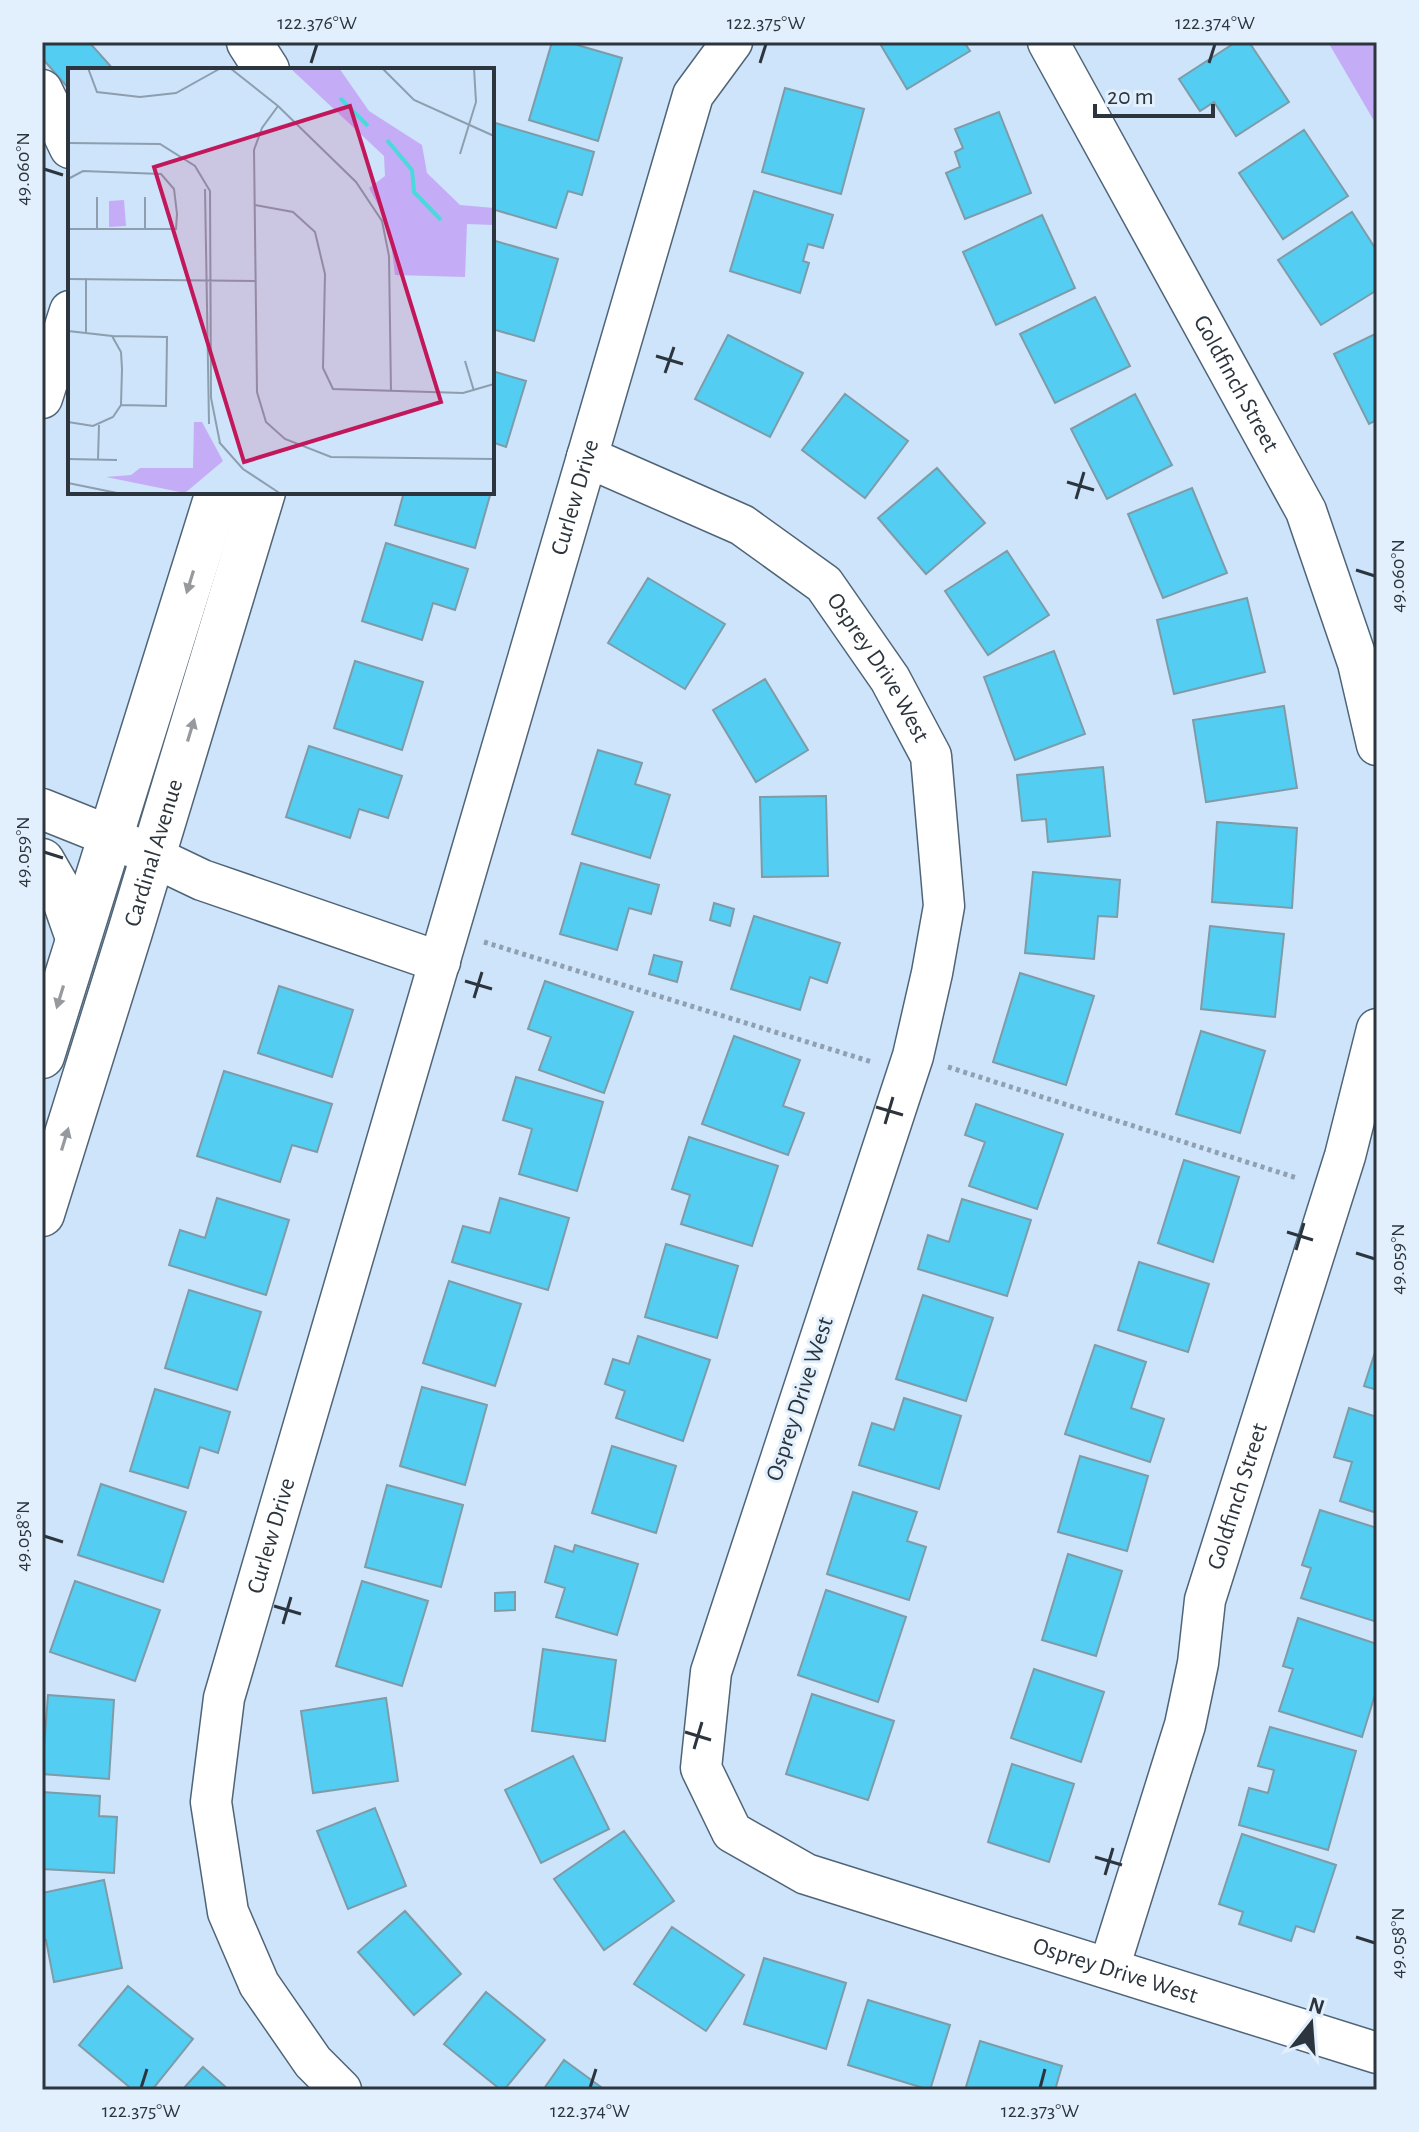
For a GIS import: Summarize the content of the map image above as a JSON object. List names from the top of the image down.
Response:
{
  "streets": {
    "street": [
      "Goldfinch Street",
      "Curlew Drive",
      "Osprey Drive West",
      "Cardinal Avenue"
    ]
  },
  "crossings": [
    ["Goldfinch Street", "Osprey Drive West"],
    ["Curlew Drive", "Osprey Drive West"]
  ],
  "scale_bar": "20 m",
  "north": "top",
  "coordinates": [
    "122.376°W",
    "122.375°W",
    "122.374°W",
    "49.060°N",
    "49.059°N",
    "49.058°N",
    "122.373°W"
  ]
}
